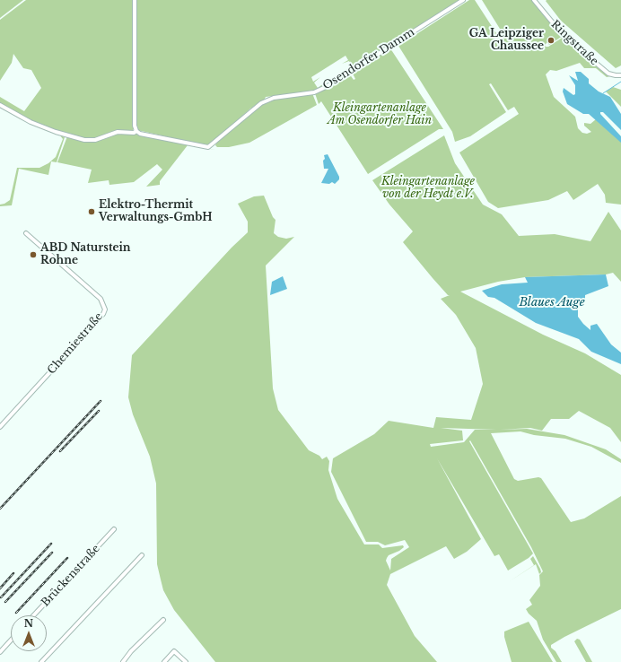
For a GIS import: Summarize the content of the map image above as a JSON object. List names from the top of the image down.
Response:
{
  "streets": {
    "street": [
      "Ringstraße",
      "Osendorfer Damm",
      "Chemiestraße",
      "Brückenstraße"
    ]
  },
  "water": ["Blaues Auge"],
  "parks": ["Kleingartenanlage Am Osendorfer Hain", "Kleingartenanlage von der Heydt e.V."],
  "places": ["GA Leipziger Chaussee", "Elektro-Thermit Verwaltungs-GmbH", "ABD Naturstein Rohne"],
  "north": "top"
}
